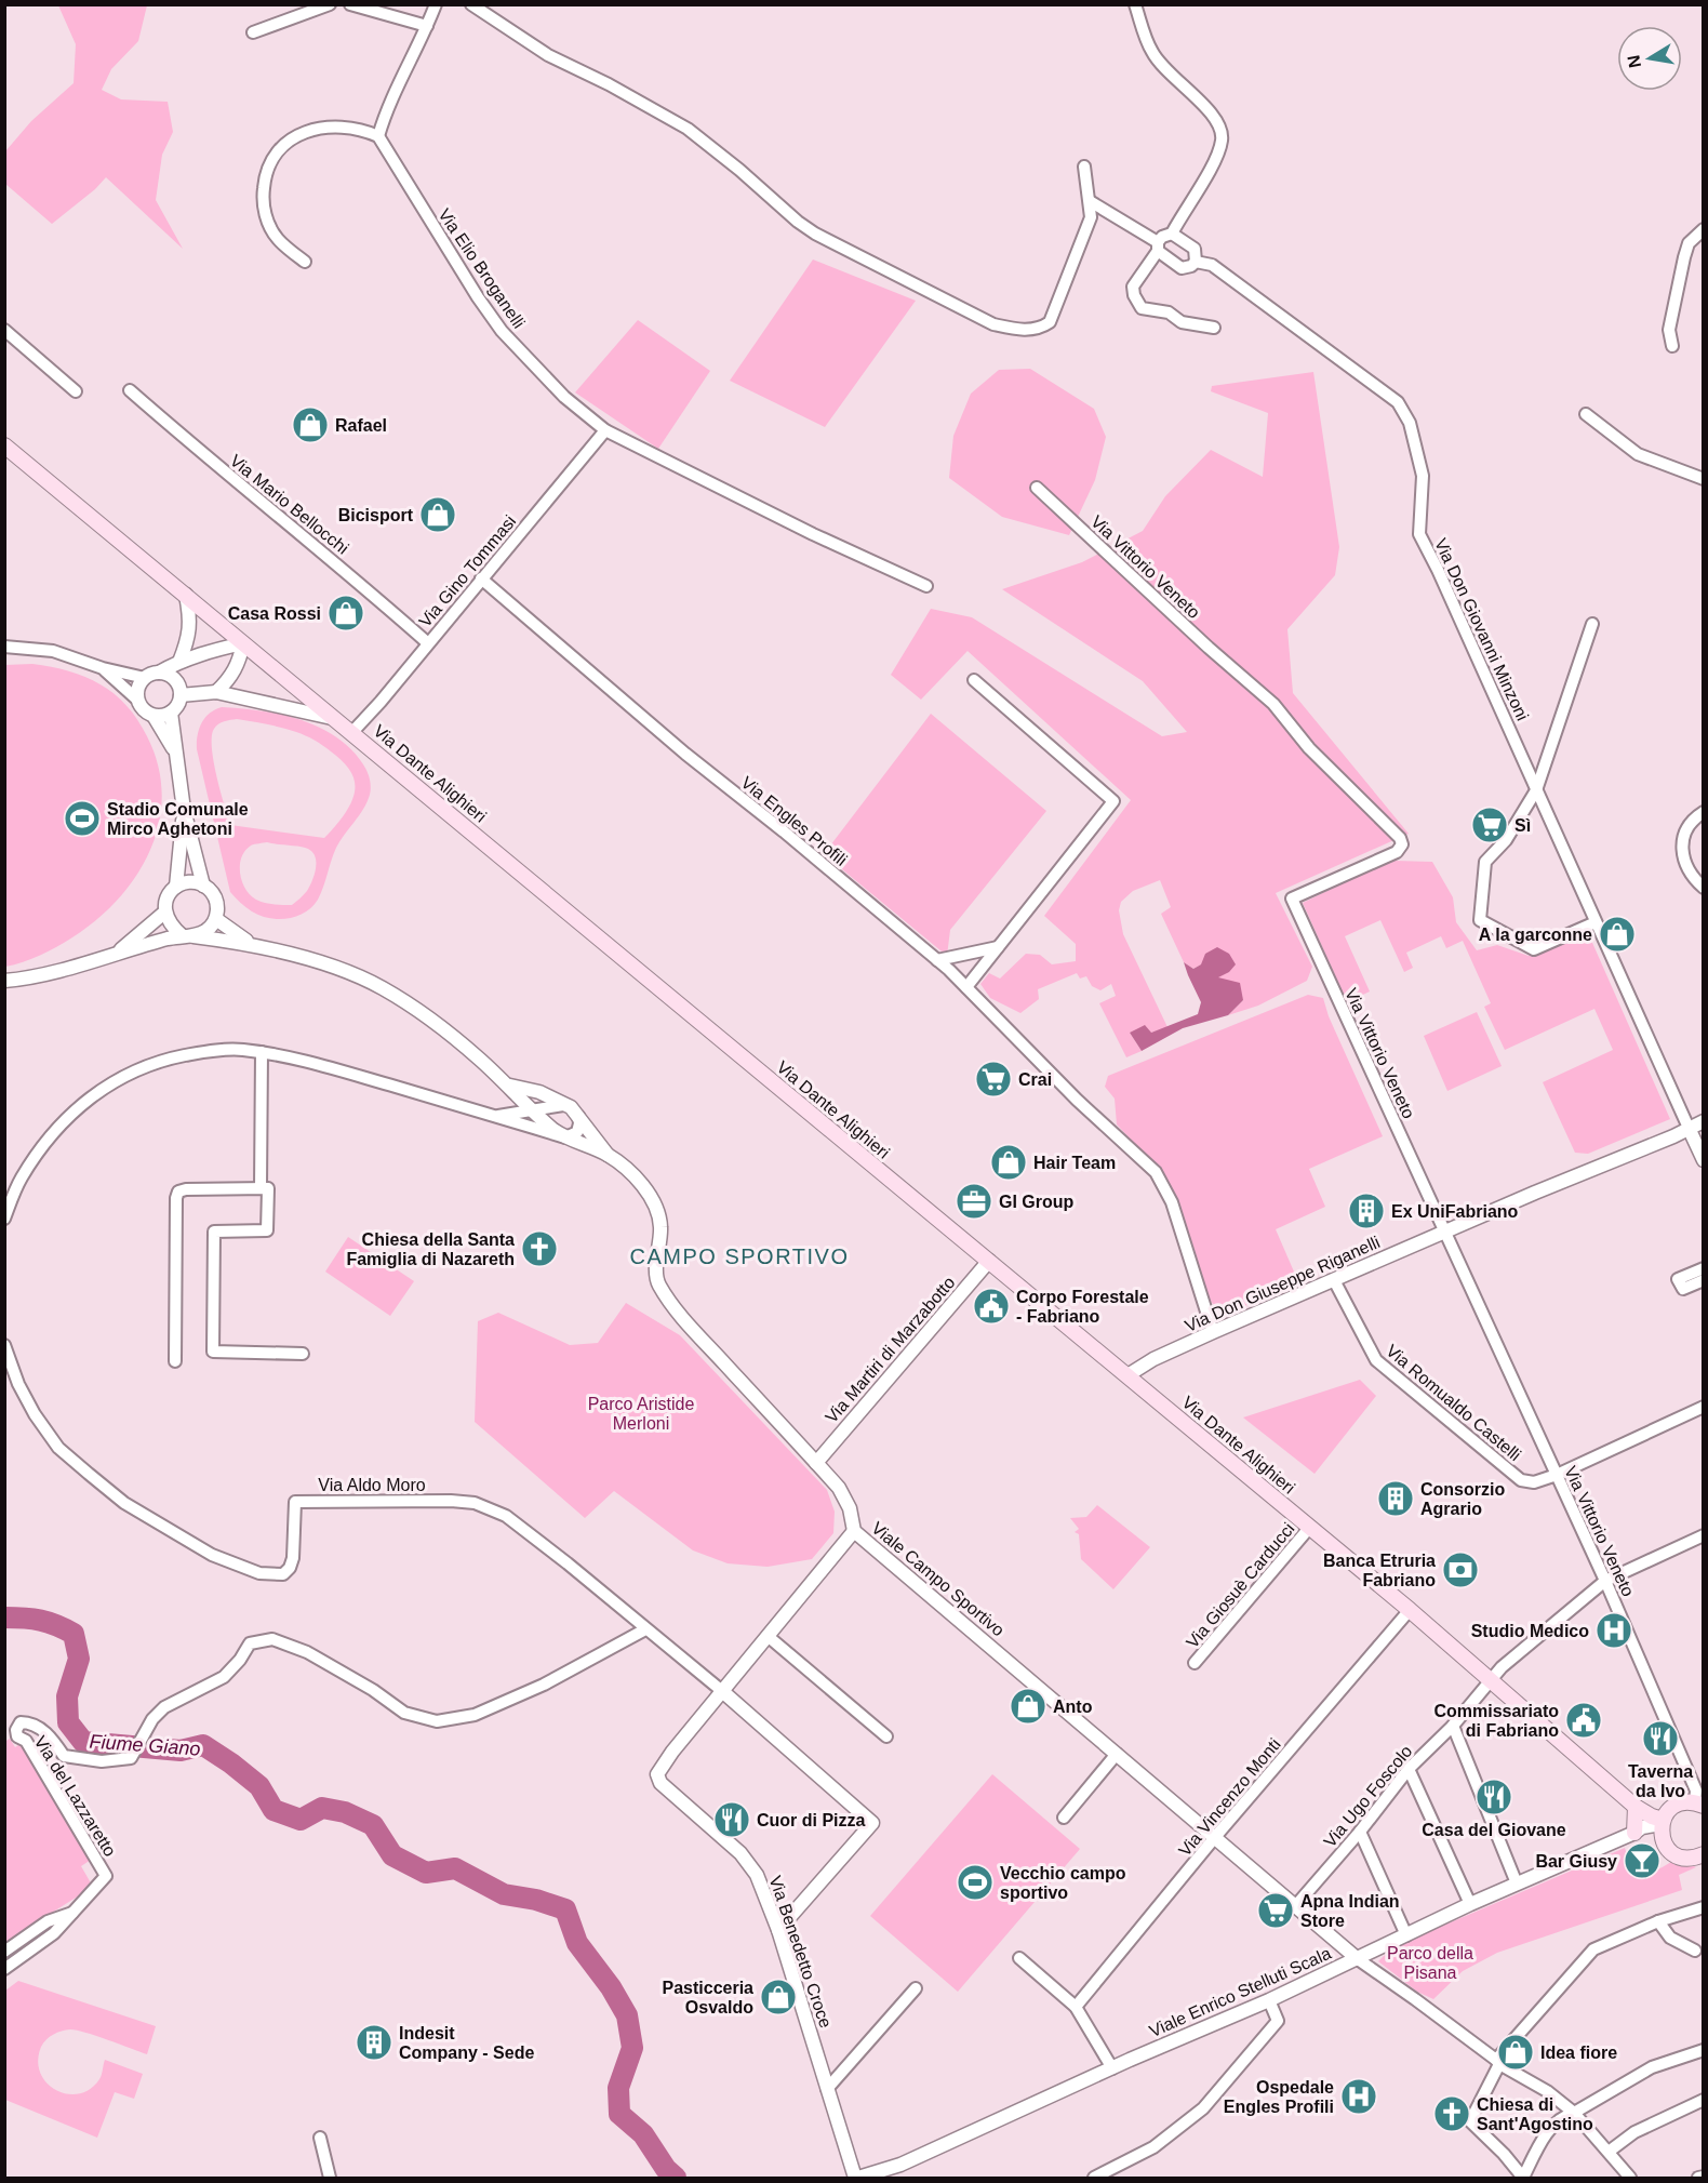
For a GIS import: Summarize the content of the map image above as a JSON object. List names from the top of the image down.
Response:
{
  "streets": {
    "main road": ["Via Dante Alighieri"],
    "street": [
      "Via Elio Broganelli",
      "Via Mario Bellocchi",
      "Via Vittorio Veneto",
      "Via Gino Tommasi",
      "Via Don Giovanni Minzoni",
      "Via Engles Profili",
      "Via Don Giuseppe Riganelli",
      "Via Martiri di Marzabotto",
      "Via Romualdo Castelli",
      "Via Aldo Moro",
      "Viale Campo Sportivo",
      "Via Giosuè Carducci",
      "Via del Lazzaretto",
      "Via Ugo Foscolo",
      "Via Vincenzo Monti",
      "Via Benedetto Croce",
      "Viale Enrico Stelluti Scala"
    ]
  },
  "crossings": [
    ["Via Elio Broganelli", "Via Gino Tommasi"],
    ["Via Mario Bellocchi", "Via Gino Tommasi"],
    ["Via Vittorio Veneto", "Via Don Giuseppe Riganelli"],
    ["Via Vittorio Veneto", "Via Romualdo Castelli"],
    ["Via Vittorio Veneto", "Via Ugo Foscolo"],
    ["Via Gino Tommasi", "Via Dante Alighieri"],
    ["Via Gino Tommasi", "Via Engles Profili"],
    ["Via Don Giovanni Minzoni", "Via Don Giuseppe Riganelli"],
    ["Via Dante Alighieri", "Via Don Giuseppe Riganelli"],
    ["Via Dante Alighieri", "Via Martiri di Marzabotto"],
    ["Via Dante Alighieri", "Via Giosuè Carducci"],
    ["Via Dante Alighieri", "Via Ugo Foscolo"],
    ["Via Dante Alighieri", "Via Vincenzo Monti"],
    ["Via Dante Alighieri", "Viale Enrico Stelluti Scala"],
    ["Via Engles Profili", "Via Don Giuseppe Riganelli"],
    ["Via Don Giuseppe Riganelli", "Via Romualdo Castelli"],
    ["Via Martiri di Marzabotto", "Viale Campo Sportivo"],
    ["Via Aldo Moro", "Via del Lazzaretto"],
    ["Via Aldo Moro", "Via Benedetto Croce"],
    ["Viale Campo Sportivo", "Via Ugo Foscolo"],
    ["Viale Campo Sportivo", "Via Vincenzo Monti"],
    ["Viale Campo Sportivo", "Via Benedetto Croce"],
    ["Viale Campo Sportivo", "Viale Enrico Stelluti Scala"],
    ["Via Benedetto Croce", "Viale Enrico Stelluti Scala"]
  ],
  "districts": ["CAMPO SPORTIVO"],
  "water": ["Fiume Giano"],
  "parks": ["Parco Aristide Merloni", "Parco della Pisana"],
  "places": {
    "shop": [
      "Rafael",
      "Bicisport",
      "Casa Rossi",
      "A la garconne",
      "Hair Team",
      "Anto",
      "Pasticceria Osvaldo",
      "Idea fiore"
    ],
    "sports": ["Stadio Comunale Mirco Aghetoni", "Vecchio campo sportivo"],
    "supermarket": ["Sì", "Crai", "Apna Indian Store"],
    "office": ["GI Group"],
    "building": ["Ex UniFabriano", "Consorzio Agrario", "Indesit Company - Sede"],
    "church": ["Chiesa della Santa Famiglia di Nazareth", "Chiesa di Sant'Agostino"],
    "public building": ["Corpo Forestale - Fabriano", "Commissariato di Fabriano"],
    "bank": ["Banca Etruria Fabriano"],
    "hospital": ["Studio Medico", "Ospedale Engles Profili"],
    "restaurant": ["Taverna da Ivo", "Casa del Giovane", "Cuor di Pizza"],
    "bar": ["Bar Giusy"]
  },
  "north": "left"
}
